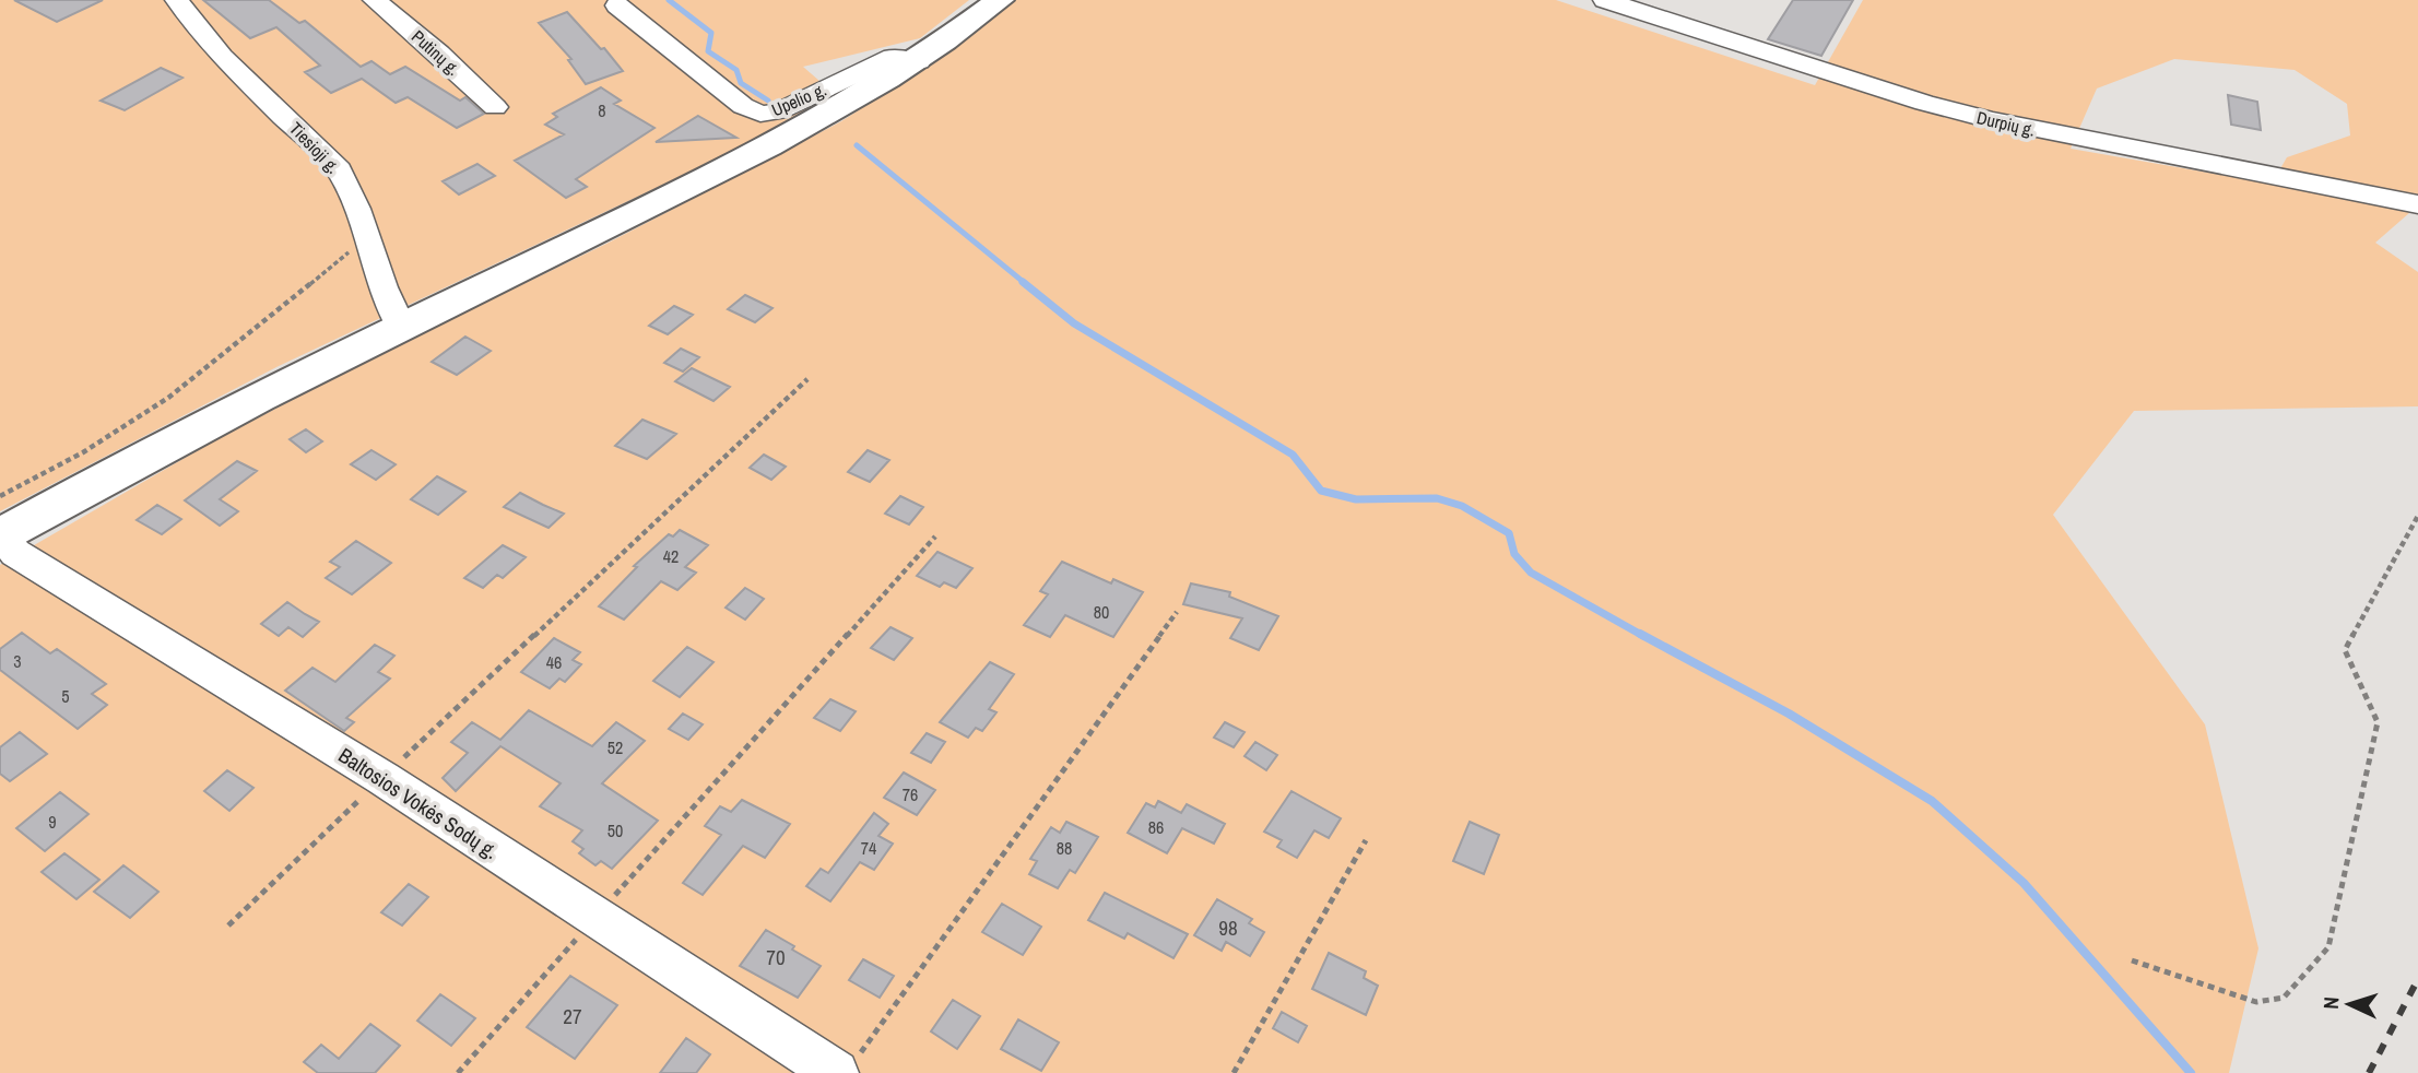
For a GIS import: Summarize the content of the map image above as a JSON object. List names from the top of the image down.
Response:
{
  "streets": {
    "street": [
      "Putinų g.",
      "Upelio g.",
      "Durpių g.",
      "Tiesioji g.",
      "Baltosios Vokės Sodų g."
    ]
  },
  "house_numbers": [
    "8",
    "42",
    "80",
    "3",
    "46",
    "5",
    "52",
    "76",
    "9",
    "86",
    "50",
    "74",
    "88",
    "98",
    "70",
    "27"
  ],
  "north": "left"
}
